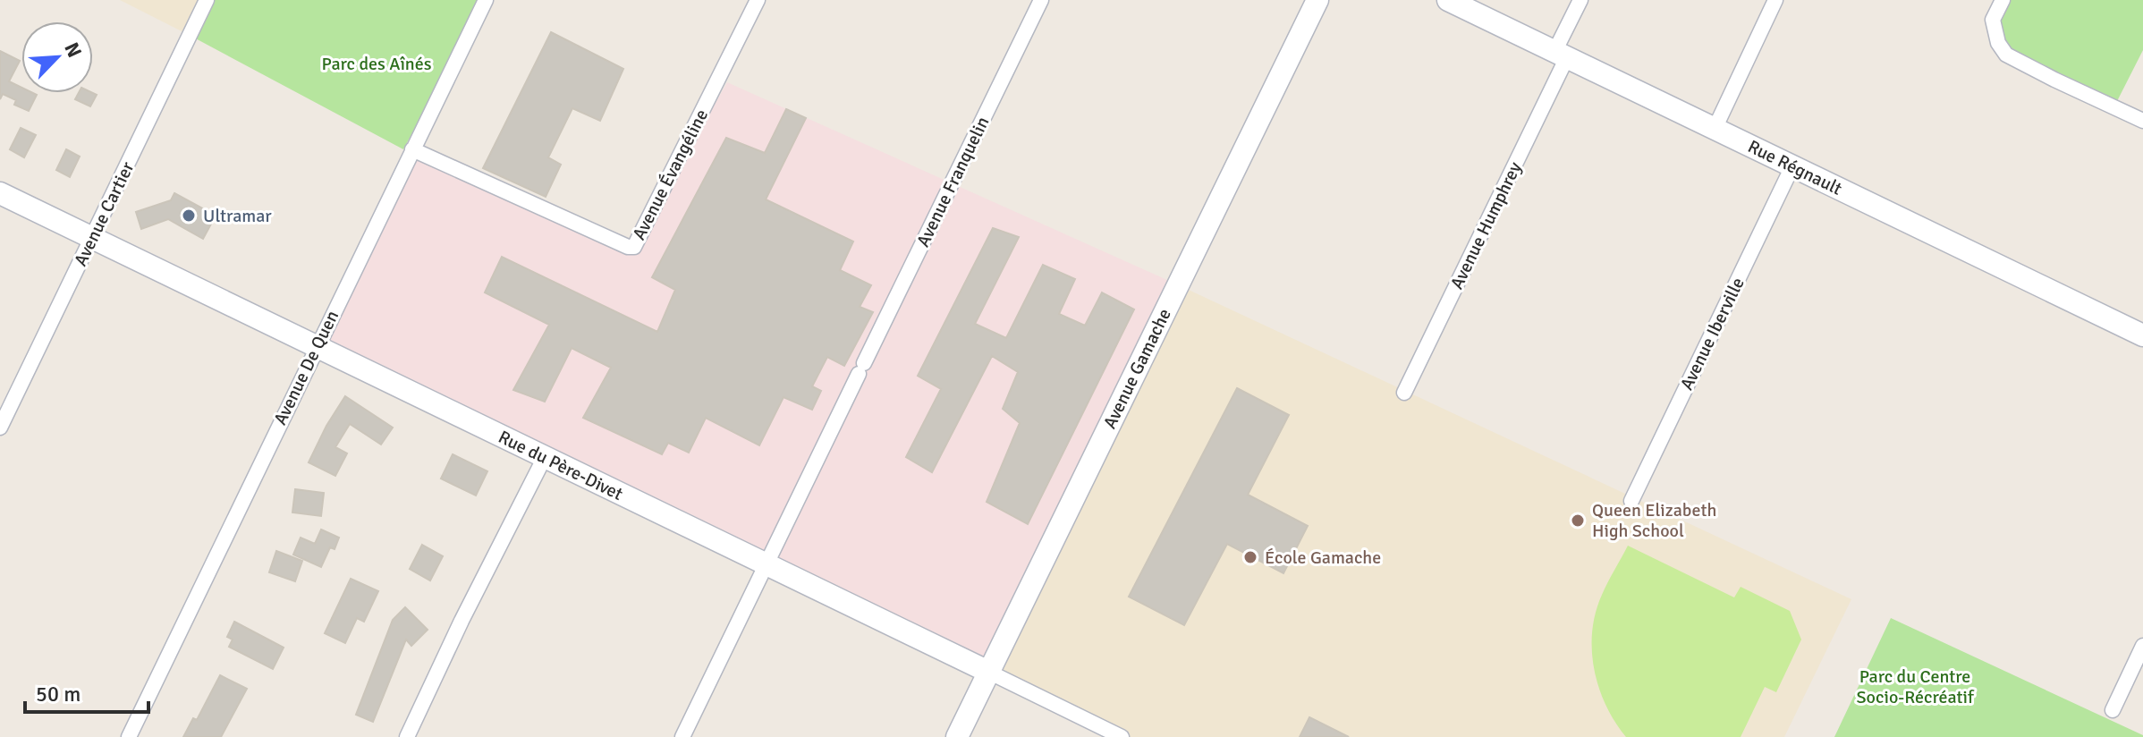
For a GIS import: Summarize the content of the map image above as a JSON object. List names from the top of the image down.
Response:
{
  "streets": {
    "street": [
      "Rue Régnault",
      "Avenue Évangéline",
      "Avenue Franquelin",
      "Avenue Cartier",
      "Avenue Humphrey",
      "Avenue Iberville",
      "Avenue De Quen",
      "Avenue Gamache",
      "Rue du Père-Divet"
    ]
  },
  "crossings": [
    ["Rue Régnault", "Avenue Humphrey"],
    ["Rue Régnault", "Avenue Iberville"],
    ["Avenue Évangéline", "Avenue De Quen"],
    ["Avenue Franquelin", "Rue du Père-Divet"],
    ["Avenue Cartier", "Rue du Père-Divet"],
    ["Avenue De Quen", "Rue du Père-Divet"],
    ["Avenue Gamache", "Rue du Père-Divet"]
  ],
  "parks": ["Parc des Aînés", "Parc du Centre Socio-Récréatif"],
  "places": ["Ultramar", "Queen Elizabeth High School", "École Gamache"],
  "scale_bar": "50 m",
  "north": "top right"
}
